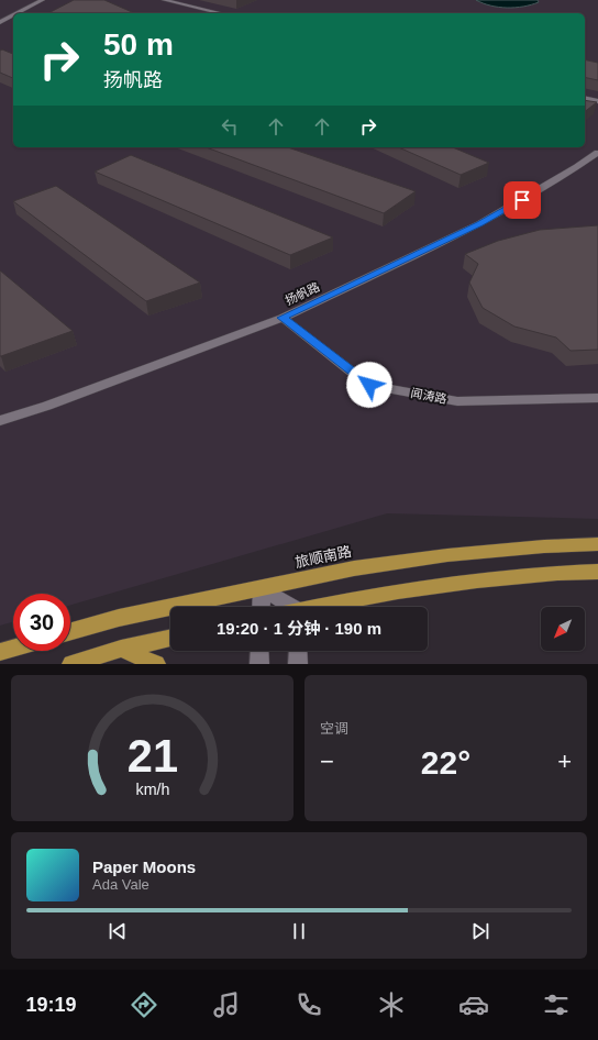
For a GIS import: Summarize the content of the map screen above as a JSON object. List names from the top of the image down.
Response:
{
  "streets": {
    "highway": ["旅顺南路"],
    "street": ["扬帆路", "闻涛路"]
  },
  "crossings": [
    ["扬帆路", "闻涛路"]
  ],
  "north": "bottom left",
  "page": {
    "turn": ["50 m", "扬帆路"],
    "limit": "30",
    "trip": "19:20 · 1 分钟 · 190 m",
    "tile": "空调",
    "heat": ["−", "22°", "+"],
    "song": ["Paper Moons", "Ada Vale"],
    "tabs": "19:19",
    "gauge": ["21", "km/h"]
  }
}
